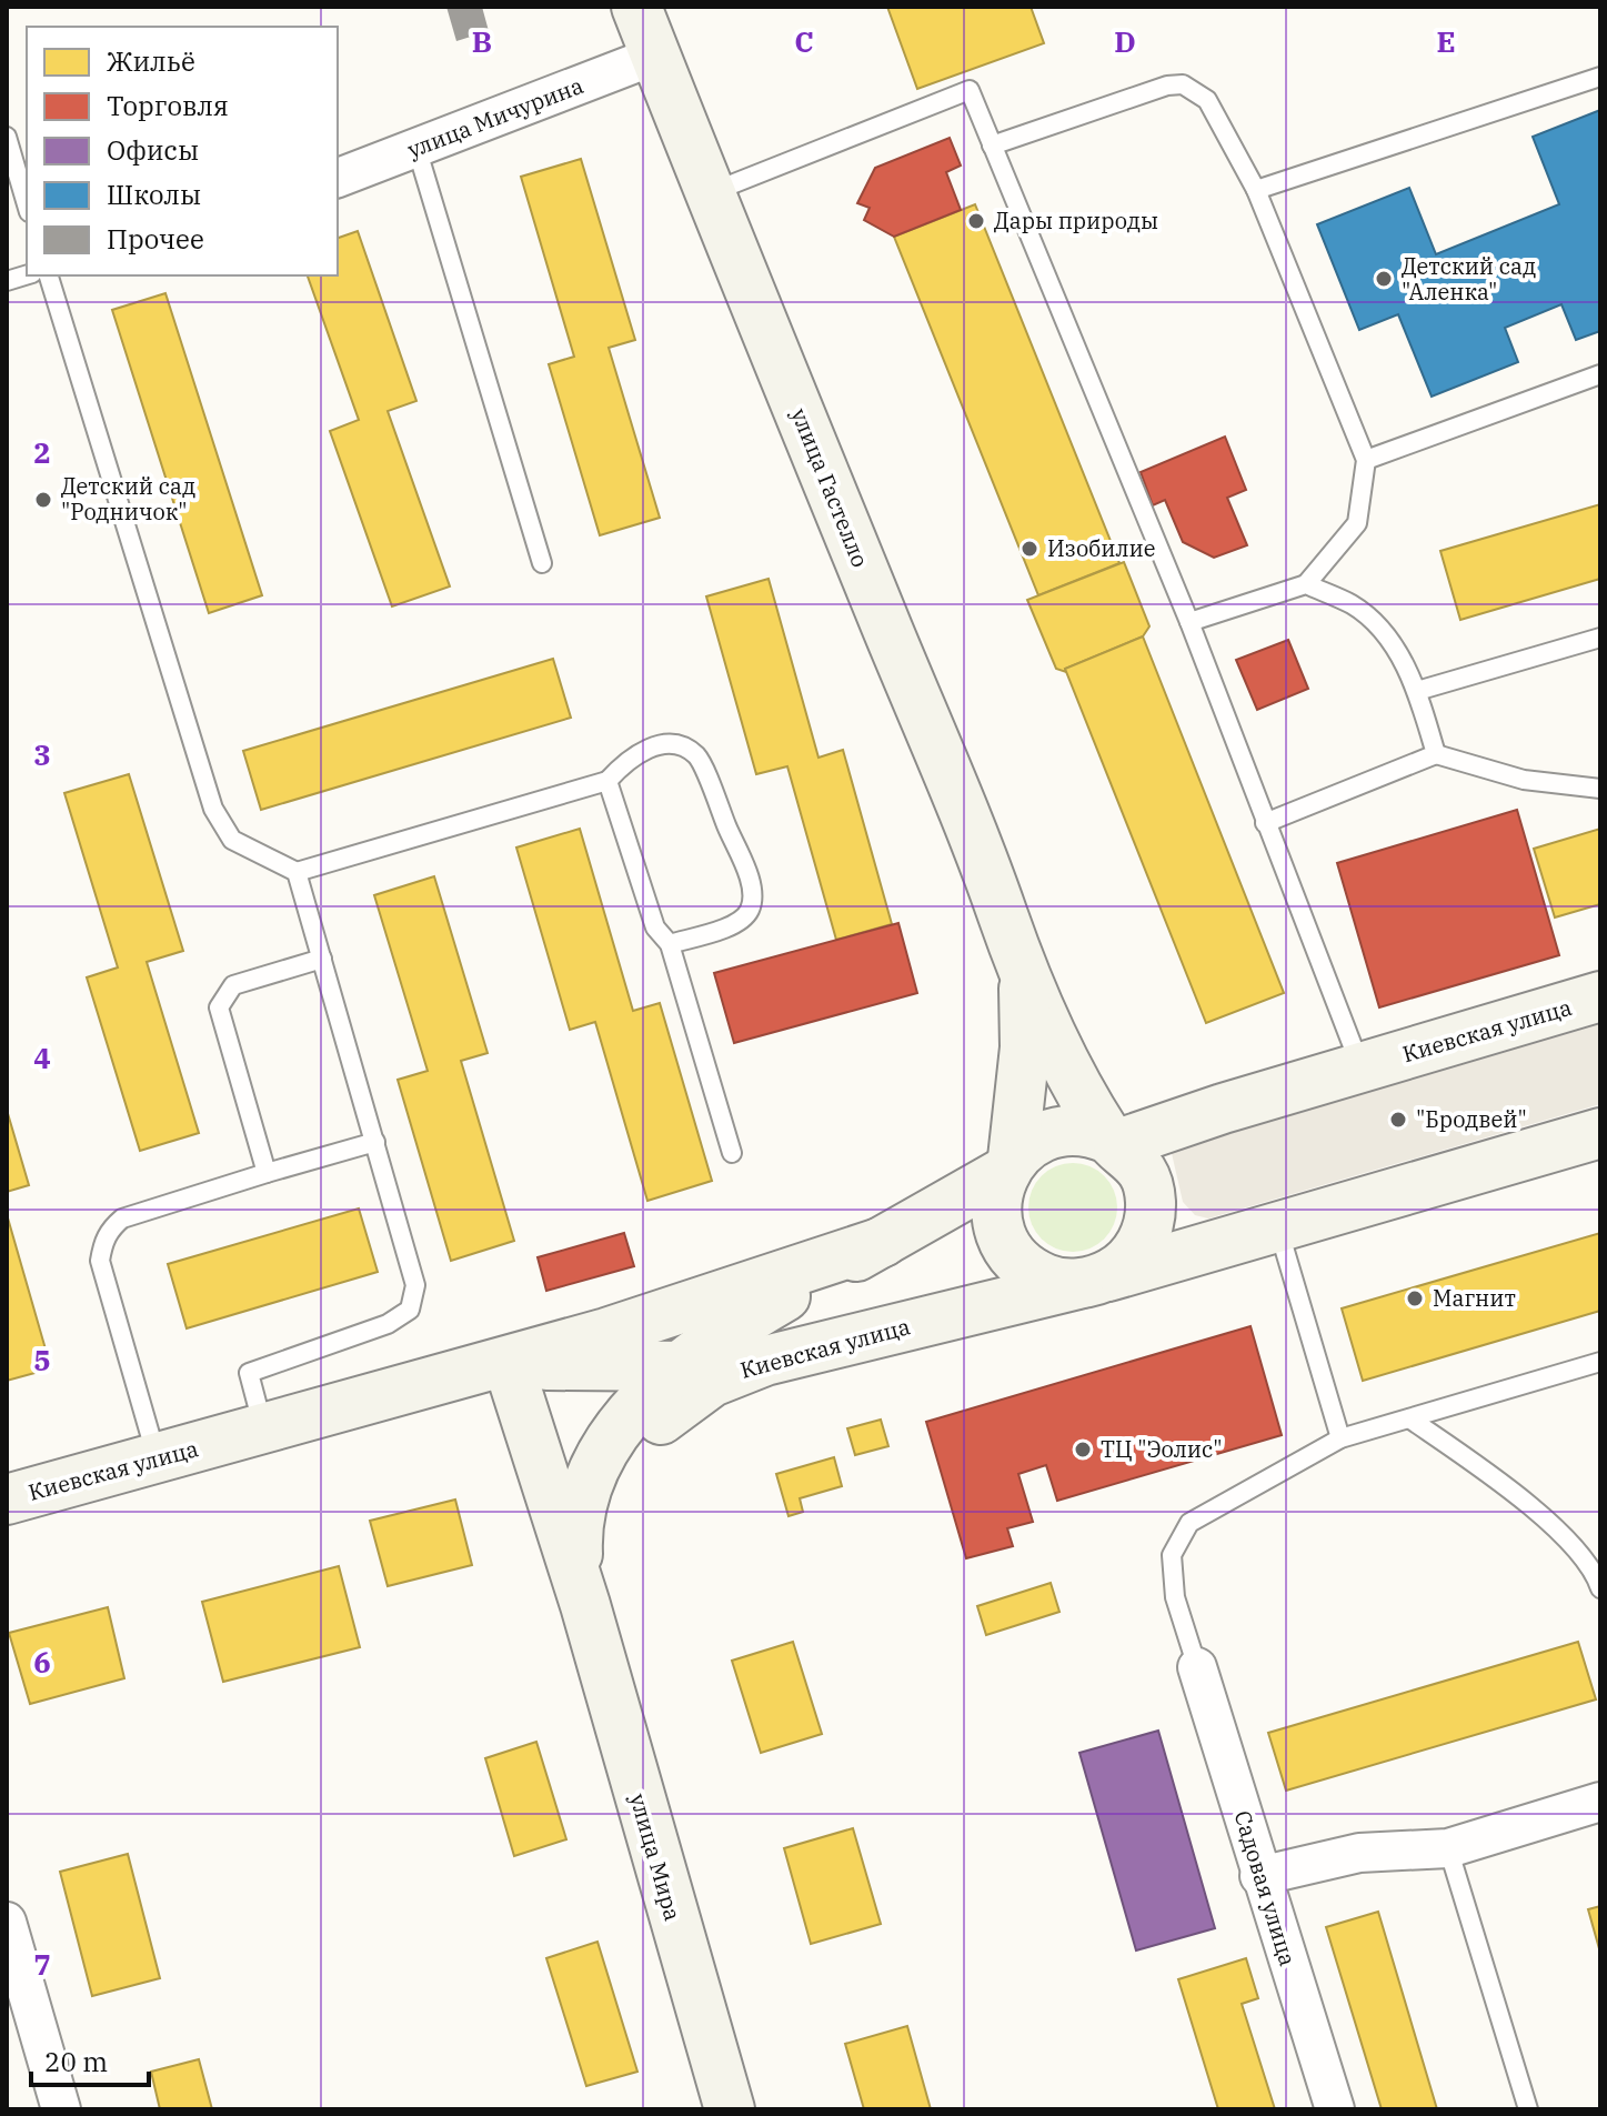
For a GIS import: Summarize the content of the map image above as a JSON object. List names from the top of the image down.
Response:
{
  "streets": {
    "main road": ["улица Гастелло", "Киевская улица", "улица Мира"],
    "street": ["улица Мичурина", "Садовая улица"]
  },
  "crossings": [
    ["улица Мичурина", "улица Гастелло"],
    ["Киевская улица", "улица Мира"]
  ],
  "places": [
    "Дары природы",
    "Детский сад \"Аленка\"",
    "Детский сад \"Родничок\"",
    "Изобилие",
    "\"Бродвей\"",
    "Магнит",
    "ТЦ \"Эолис\""
  ],
  "legend": [
    "Жильё",
    "Торговля",
    "Офисы",
    "Школы",
    "Прочее"
  ],
  "scale_bar": "20 m",
  "grid": {
    "columns": [
      "B",
      "C",
      "D",
      "E"
    ],
    "rows": [
      "2",
      "3",
      "4",
      "5",
      "6",
      "7"
    ]
  }
}
